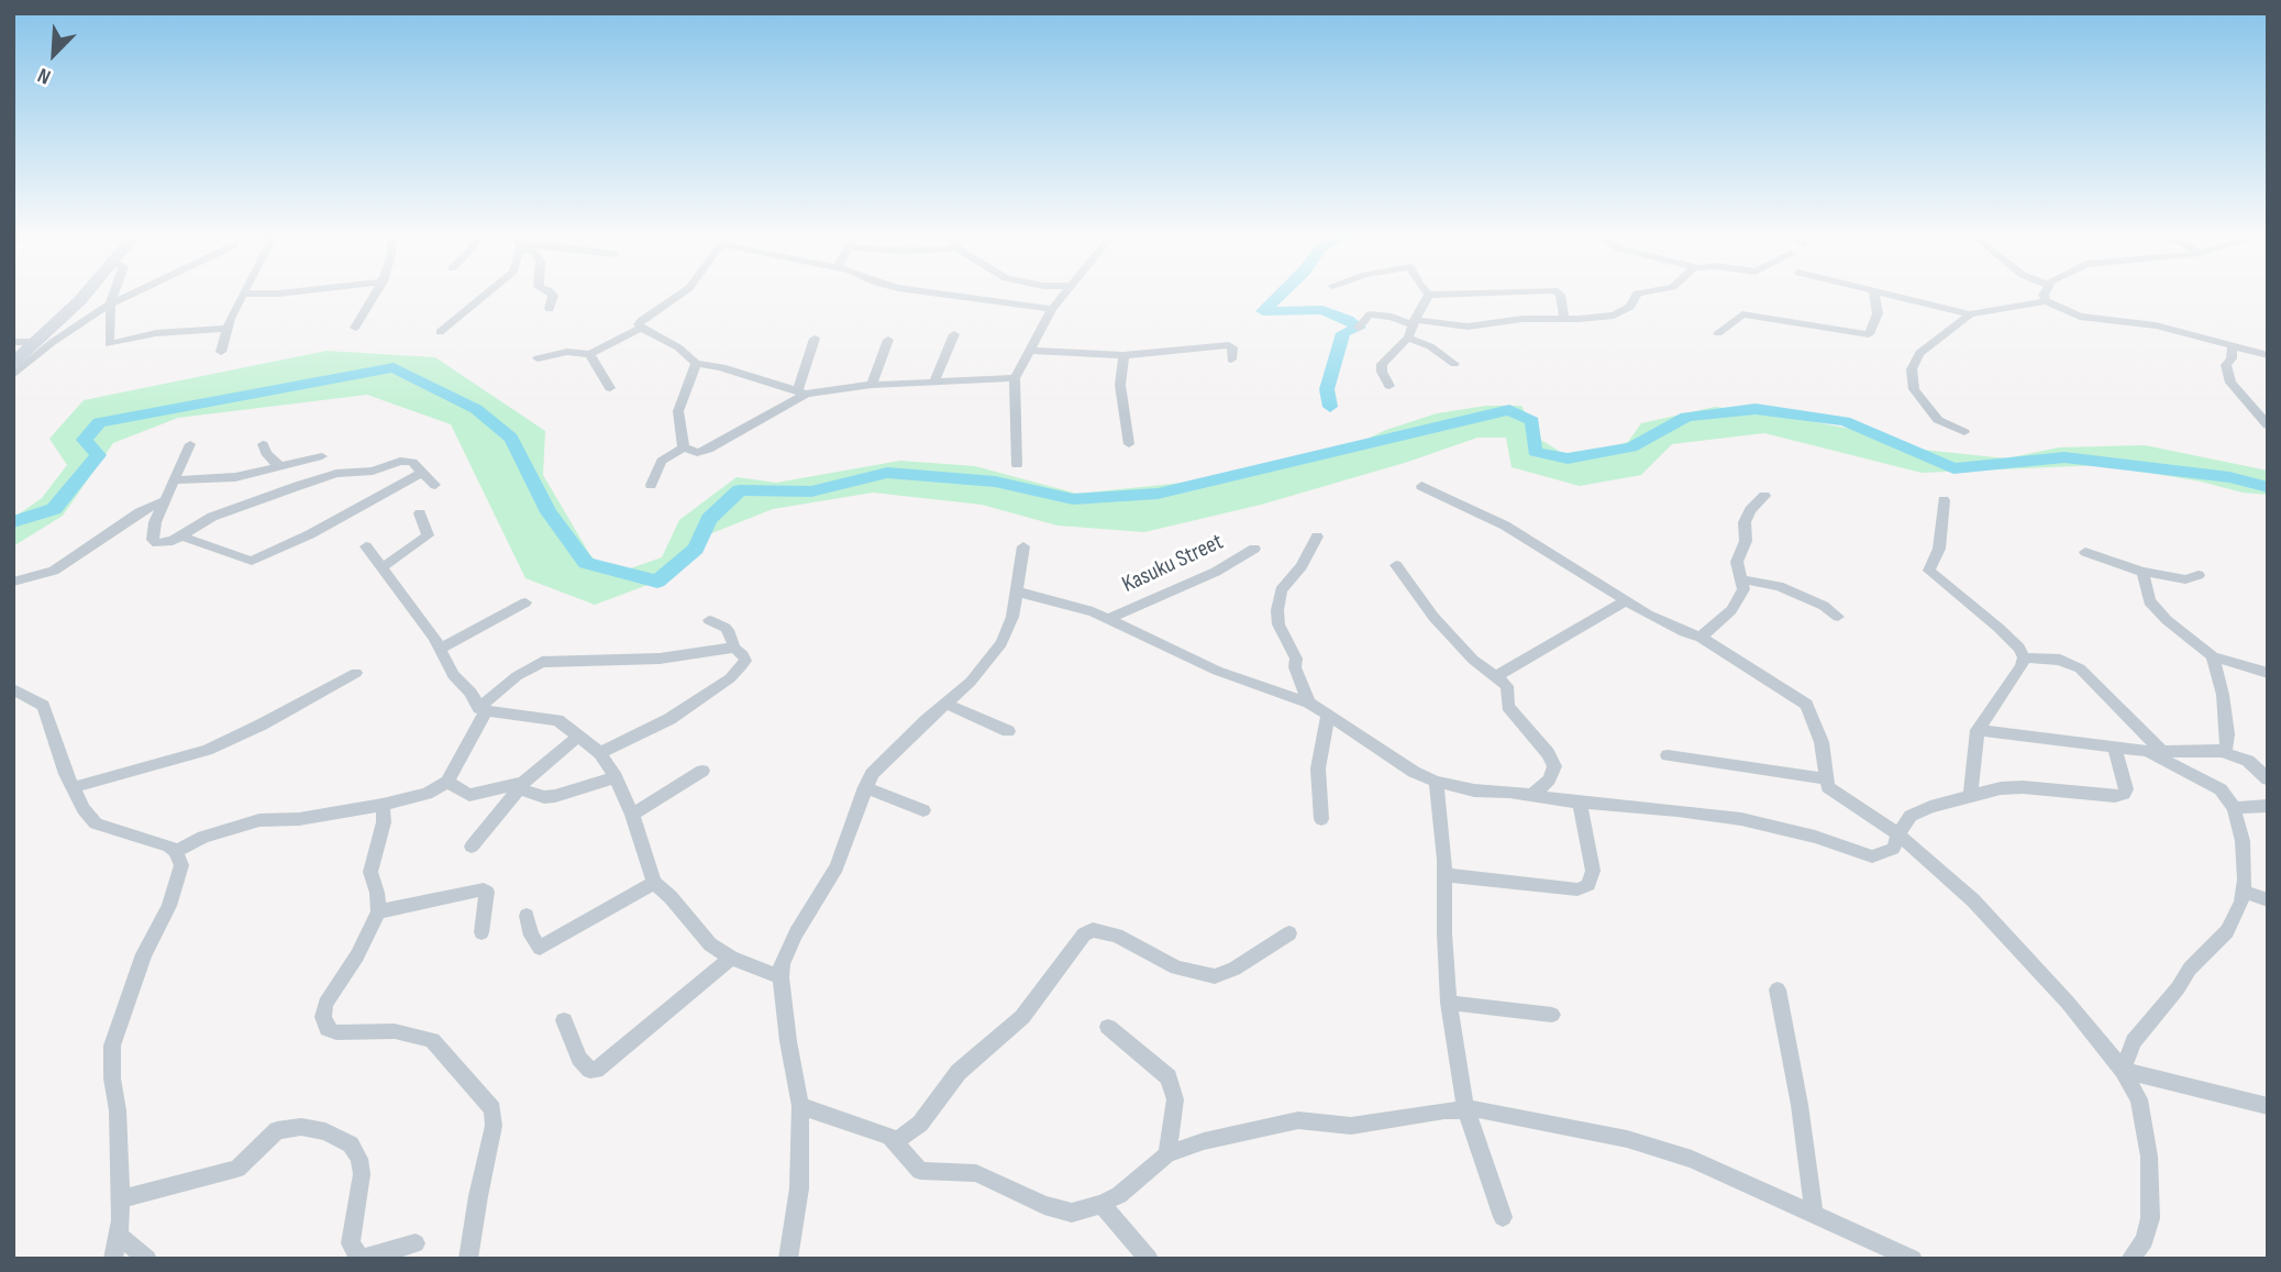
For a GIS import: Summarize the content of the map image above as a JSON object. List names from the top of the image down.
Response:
{
  "streets": {
    "street": ["Kasuku Street"]
  },
  "north": "bottom left"
}
